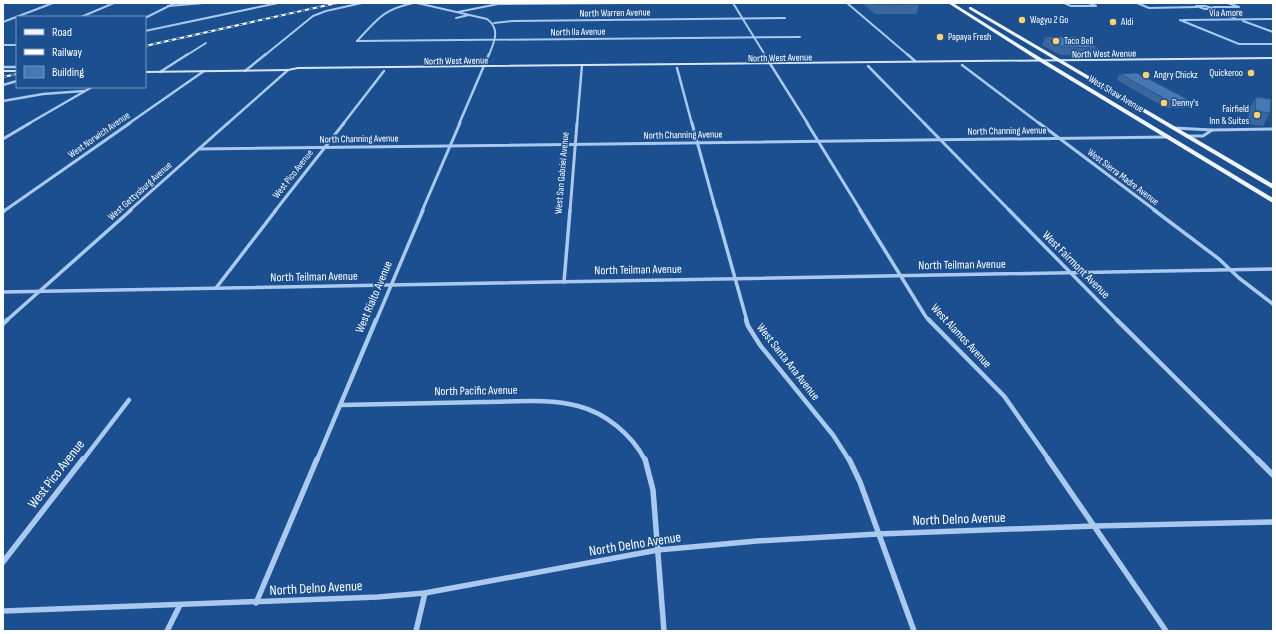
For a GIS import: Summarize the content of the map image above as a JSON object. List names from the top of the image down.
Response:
{
  "streets": {
    "main road": ["North West Avenue", "West Shaw Avenue"],
    "street": [
      "North Warren Avenue",
      "Via Amore",
      "North Ila Avenue",
      "North Channing Avenue",
      "West Norwich Avenue",
      "West San Gabriel Avenue",
      "West Pico Avenue",
      "West Sierra Madre Avenue",
      "West Gettysburg Avenue",
      "North Teilman Avenue",
      "West Fairmont Avenue",
      "West Rialto Avenue",
      "West Alamos Avenue",
      "West Santa Ana Avenue",
      "North Pacific Avenue",
      "North Delno Avenue"
    ]
  },
  "crossings": [
    ["North Warren Avenue", "West Rialto Avenue"],
    ["North Warren Avenue", "West Alamos Avenue"],
    ["North Ila Avenue", "West Rialto Avenue"],
    ["North Ila Avenue", "West Alamos Avenue"],
    ["North West Avenue", "West Shaw Avenue"],
    ["North West Avenue", "West Norwich Avenue"],
    ["North West Avenue", "West San Gabriel Avenue"],
    ["North West Avenue", "West Pico Avenue"],
    ["North West Avenue", "West Sierra Madre Avenue"],
    ["North West Avenue", "West Gettysburg Avenue"],
    ["North West Avenue", "West Fairmont Avenue"],
    ["North West Avenue", "West Rialto Avenue"],
    ["North West Avenue", "West Alamos Avenue"],
    ["North West Avenue", "West Santa Ana Avenue"],
    ["West Shaw Avenue", "North Channing Avenue"],
    ["North Channing Avenue", "West San Gabriel Avenue"],
    ["North Channing Avenue", "West Pico Avenue"],
    ["North Channing Avenue", "West Sierra Madre Avenue"],
    ["North Channing Avenue", "West Gettysburg Avenue"],
    ["North Channing Avenue", "West Fairmont Avenue"],
    ["North Channing Avenue", "West Rialto Avenue"],
    ["North Channing Avenue", "West Alamos Avenue"],
    ["North Channing Avenue", "West Santa Ana Avenue"],
    ["West San Gabriel Avenue", "North Teilman Avenue"],
    ["West Pico Avenue", "North Teilman Avenue"],
    ["West Sierra Madre Avenue", "North Teilman Avenue"],
    ["West Gettysburg Avenue", "North Teilman Avenue"],
    ["North Teilman Avenue", "West Fairmont Avenue"],
    ["North Teilman Avenue", "West Rialto Avenue"],
    ["North Teilman Avenue", "West Alamos Avenue"],
    ["North Teilman Avenue", "West Santa Ana Avenue"],
    ["West Rialto Avenue", "North Pacific Avenue"],
    ["West Rialto Avenue", "North Delno Avenue"],
    ["West Alamos Avenue", "North Delno Avenue"],
    ["West Santa Ana Avenue", "North Delno Avenue"],
    ["North Pacific Avenue", "North Delno Avenue"]
  ],
  "places": [
    "Wagyu 2 Go",
    "Aldi",
    "Papaya Fresh",
    "Taco Bell",
    "Quickeroo",
    "Angry Chickz",
    "Denny's",
    "Fairfield Inn & Suites"
  ],
  "legend": ["Road", "Railway", "Building"]
}
